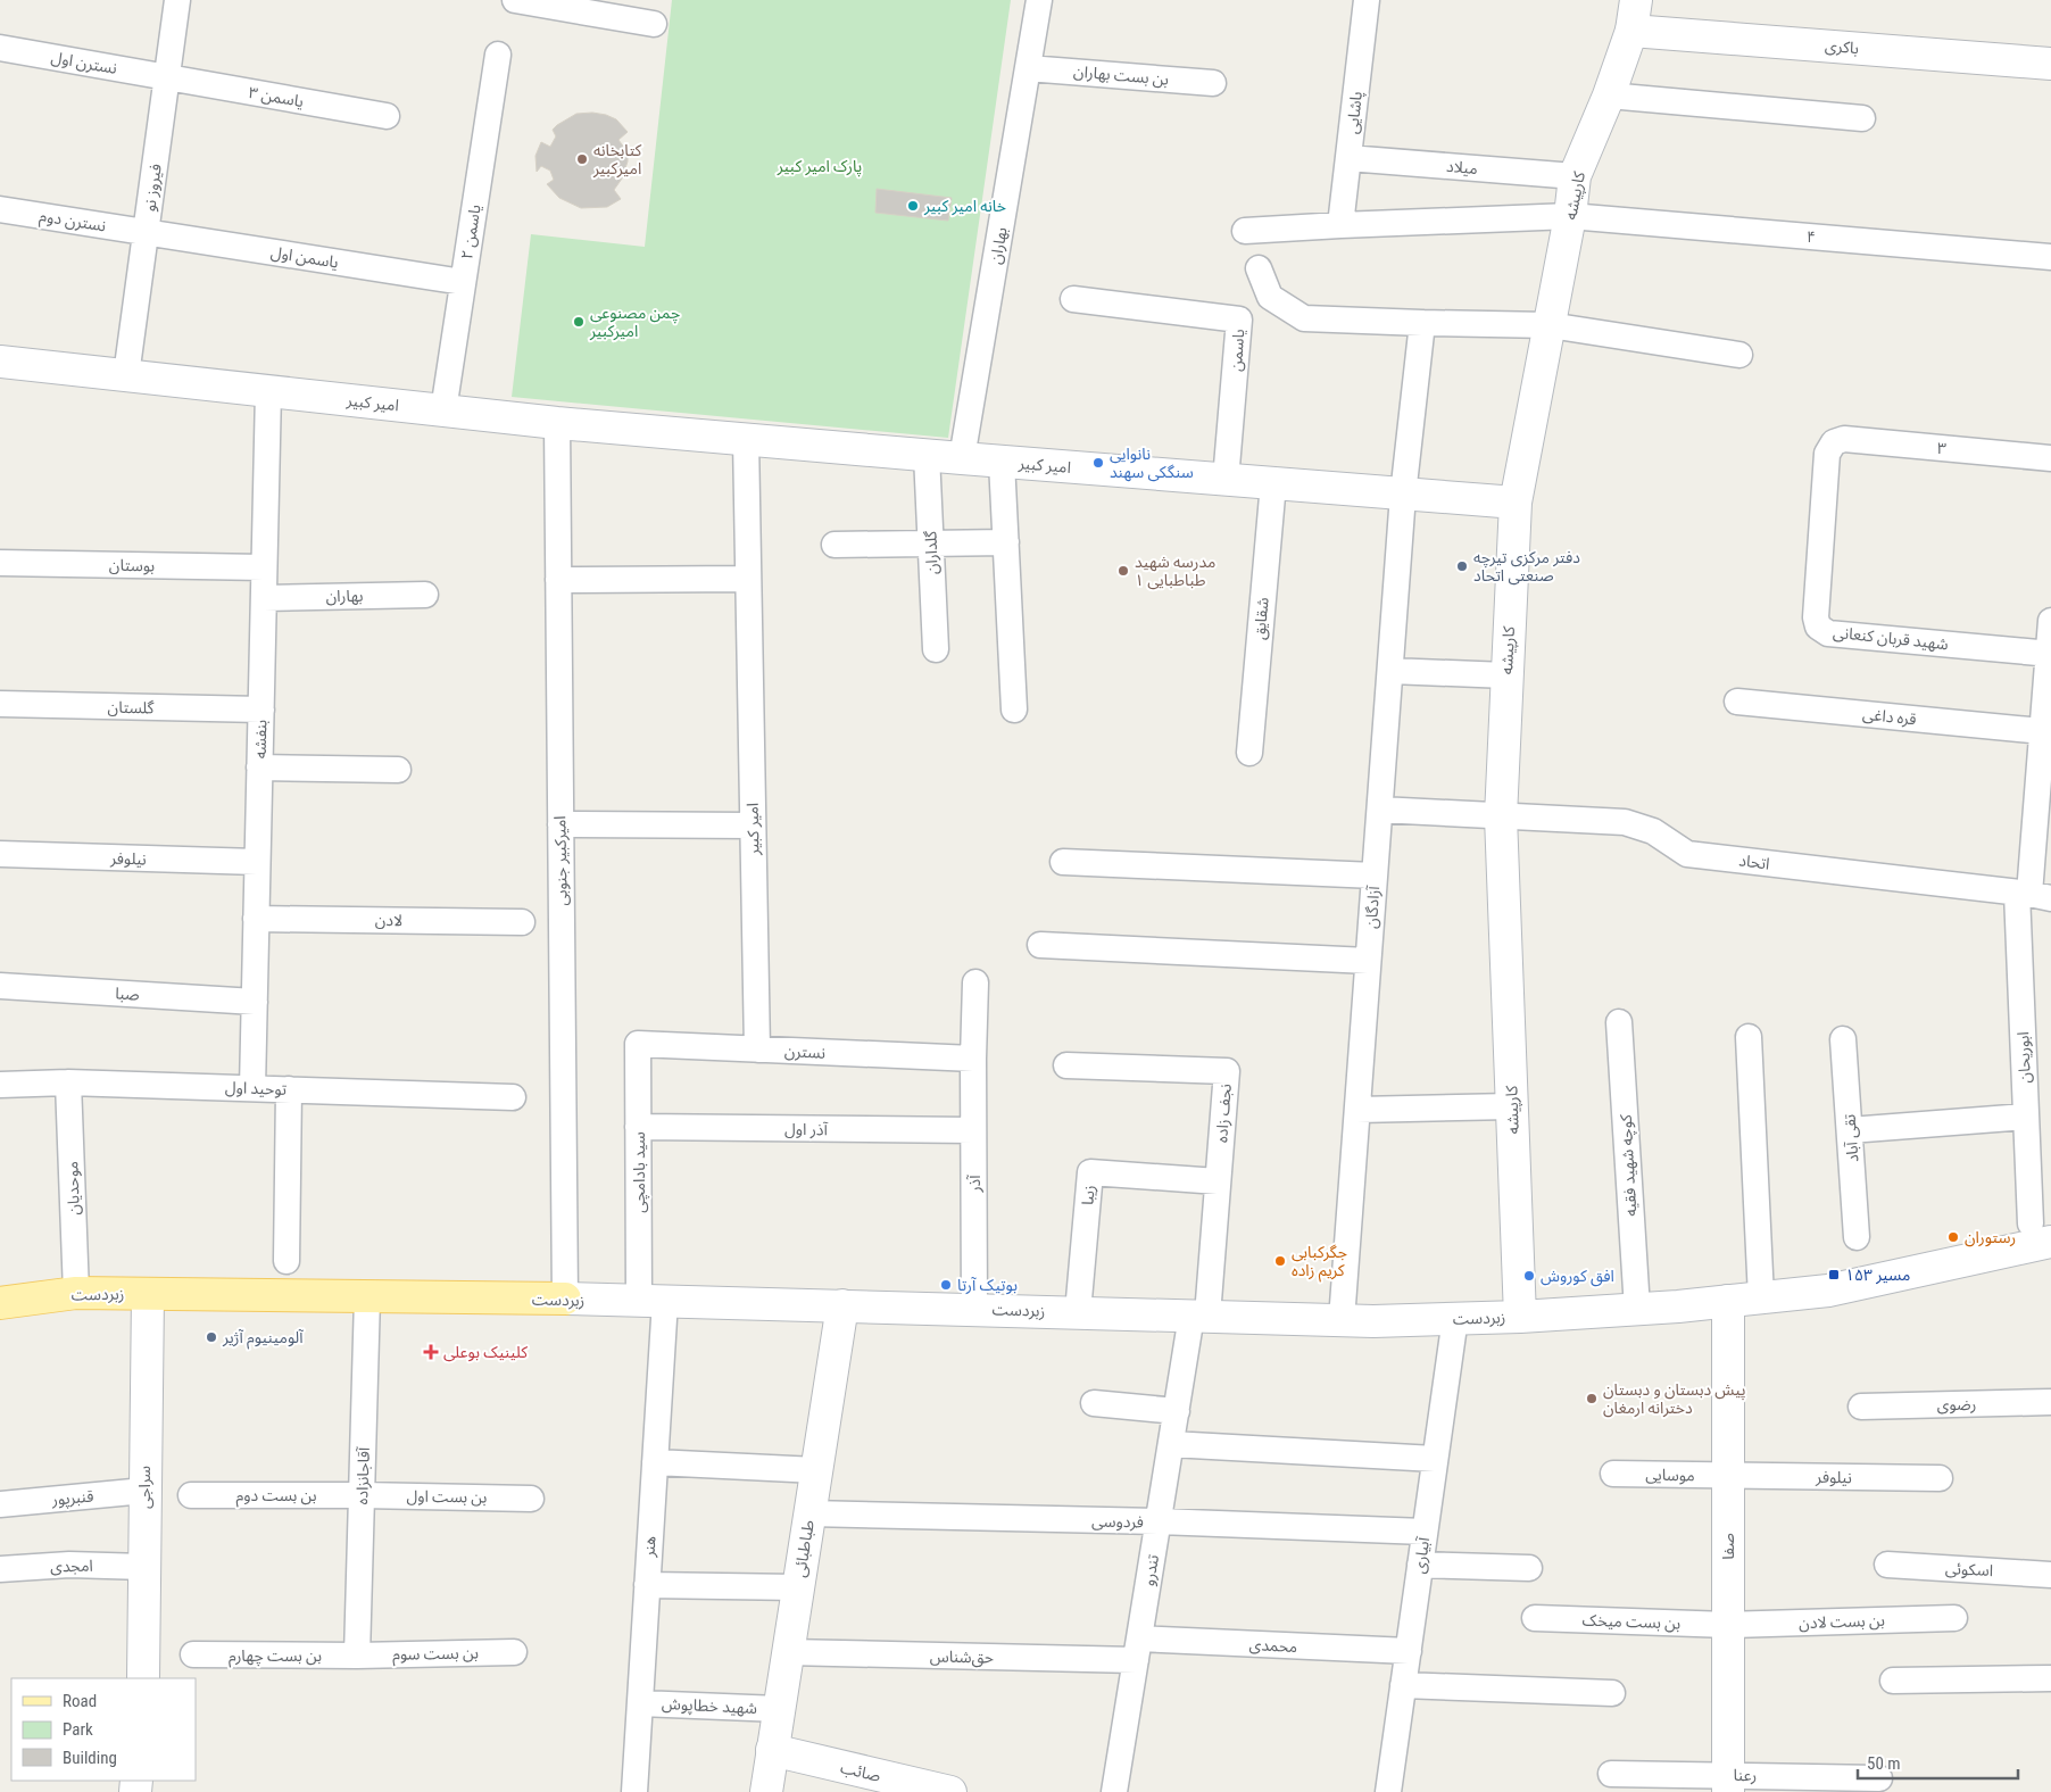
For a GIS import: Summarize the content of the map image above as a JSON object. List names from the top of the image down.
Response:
{
  "streets": {
    "main road": [
      "باکری",
      "کارپیشه",
      "امیر کبیر",
      "زبردست",
      "سراجی",
      "صفا",
      "طباطبائی",
      "صائب"
    ],
    "street": [
      "نسترن اول",
      "بن بست بهاران",
      "یاسمن ۳",
      "پاشایی",
      "میلاد",
      "فیروز نو",
      "نسترن دوم",
      "یاسمن ۲",
      "۴",
      "بهاران",
      "یاسمن اول",
      "یاسمن",
      "۳",
      "گلداران",
      "بوستان",
      "شقایق",
      "شهید قربان کنعانی",
      "گلستان",
      "قره داغی",
      "بنفشه",
      "نیلوفر",
      "امیرکبیر جنوبی",
      "اتحاد",
      "آزادگان",
      "لادن",
      "صبا",
      "نسترن",
      "ابوریحان",
      "توحید اول",
      "نجف زاده",
      "آذر اول",
      "تقی آباد",
      "کوچه شهید فقیه",
      "سید بادامچی",
      "آذر",
      "موحدیان",
      "زیبا",
      "رضوی",
      "موسایی",
      "آقاجانزاده",
      "بن بست دوم",
      "بن بست اول",
      "قنبرپور",
      "فردوسی",
      "هنر",
      "آبیاری",
      "امجدی",
      "اسکوئی",
      "تندرو",
      "بن بست میخک",
      "بن بست لادن",
      "محمدی",
      "بن بست سوم",
      "بن بست چهارم",
      "حق‌شناس",
      "شهید خطاپوش",
      "رعنا"
    ]
  },
  "crossings": [
    ["باکری", "کارپیشه"],
    ["نسترن اول", "یاسمن ۳"],
    ["نسترن اول", "فیروز نو"],
    ["بن بست بهاران", "بهاران"],
    ["یاسمن ۳", "فیروز نو"],
    ["پاشایی", "میلاد"],
    ["پاشایی", "۴"],
    ["میلاد", "کارپیشه"],
    ["فیروز نو", "نسترن دوم"],
    ["فیروز نو", "یاسمن اول"],
    ["فیروز نو", "امیر کبیر"],
    ["کارپیشه", "۴"],
    ["کارپیشه", "امیر کبیر"],
    ["کارپیشه", "اتحاد"],
    ["کارپیشه", "زبردست"],
    ["نسترن دوم", "یاسمن اول"],
    ["یاسمن ۲", "یاسمن اول"],
    ["یاسمن ۲", "امیر کبیر"],
    ["بهاران", "امیر کبیر"],
    ["بهاران", "بنفشه"],
    ["یاسمن", "امیر کبیر"],
    ["امیر کبیر", "گلداران"],
    ["امیر کبیر", "شقایق"],
    ["امیر کبیر", "بنفشه"],
    ["امیر کبیر", "امیرکبیر جنوبی"],
    ["امیر کبیر", "آزادگان"],
    ["امیر کبیر", "نسترن"],
    ["۳", "شهید قربان کنعانی"],
    ["بوستان", "بنفشه"],
    ["شهید قربان کنعانی", "ابوریحان"],
    ["گلستان", "بنفشه"],
    ["قره داغی", "ابوریحان"],
    ["بنفشه", "نیلوفر"],
    ["بنفشه", "لادن"],
    ["بنفشه", "صبا"],
    ["بنفشه", "توحید اول"],
    ["نیلوفر", "موسایی"],
    ["نیلوفر", "صفا"],
    ["امیرکبیر جنوبی", "زبردست"],
    ["اتحاد", "آزادگان"],
    ["اتحاد", "ابوریحان"],
    ["آزادگان", "زبردست"],
    ["نسترن", "سید بادامچی"],
    ["نسترن", "آذر"],
    ["ابوریحان", "زبردست"],
    ["توحید اول", "موحدیان"],
    ["نجف زاده", "زیبا"],
    ["نجف زاده", "زبردست"],
    ["نجف زاده", "تندرو"],
    ["آذر اول", "سید بادامچی"],
    ["آذر اول", "آذر"],
    ["کوچه شهید فقیه", "زبردست"],
    ["سید بادامچی", "زبردست"],
    ["سید بادامچی", "هنر"],
    ["آذر", "زبردست"],
    ["موحدیان", "زبردست"],
    ["زیبا", "زبردست"],
    ["زبردست", "آقاجانزاده"],
    ["زبردست", "سراجی"],
    ["زبردست", "هنر"],
    ["زبردست", "صفا"],
    ["زبردست", "طباطبائی"],
    ["زبردست", "آبیاری"],
    ["زبردست", "تندرو"],
    ["موسایی", "صفا"],
    ["آقاجانزاده", "بن بست دوم"],
    ["آقاجانزاده", "بن بست اول"],
    ["آقاجانزاده", "بن بست سوم"],
    ["آقاجانزاده", "بن بست چهارم"],
    ["سراجی", "قنبرپور"],
    ["سراجی", "امجدی"],
    ["بن بست دوم", "بن بست اول"],
    ["فردوسی", "طباطبائی"],
    ["فردوسی", "آبیاری"],
    ["فردوسی", "تندرو"],
    ["هنر", "شهید خطاپوش"],
    ["صفا", "بن بست میخک"],
    ["صفا", "بن بست لادن"],
    ["صفا", "رعنا"],
    ["طباطبائی", "حق‌شناس"],
    ["طباطبائی", "شهید خطاپوش"],
    ["طباطبائی", "صائب"],
    ["آبیاری", "محمدی"],
    ["تندرو", "محمدی"],
    ["تندرو", "حق‌شناس"],
    ["بن بست میخک", "بن بست لادن"],
    ["محمدی", "حق‌شناس"],
    ["بن بست سوم", "بن بست چهارم"]
  ],
  "parks": ["پارک امیر کبیر"],
  "places": {
    "other": [
      "کتابخانه امیرکبیر",
      "خانه امیر کبیر",
      "چمن مصنوعی امیرکبیر",
      "نانوایی سنگکی سهند",
      "دفتر مرکزی تیرچه صنعتی اتحاد",
      "مدرسه شهید طباطبایی ۱",
      "رستوران",
      "جگرکبابی کریم زاده",
      "افق کوروش",
      "بوتیک آرتا",
      "آلومینیوم آژیر",
      "پیش دبستان و دبستان دخترانه ارمغان"
    ],
    "transit": ["مسیر ۱۵۳"],
    "health": ["کلینیک بوعلی"]
  },
  "legend": ["Road", "Park", "Building"],
  "scale_bar": "50 m"
}
